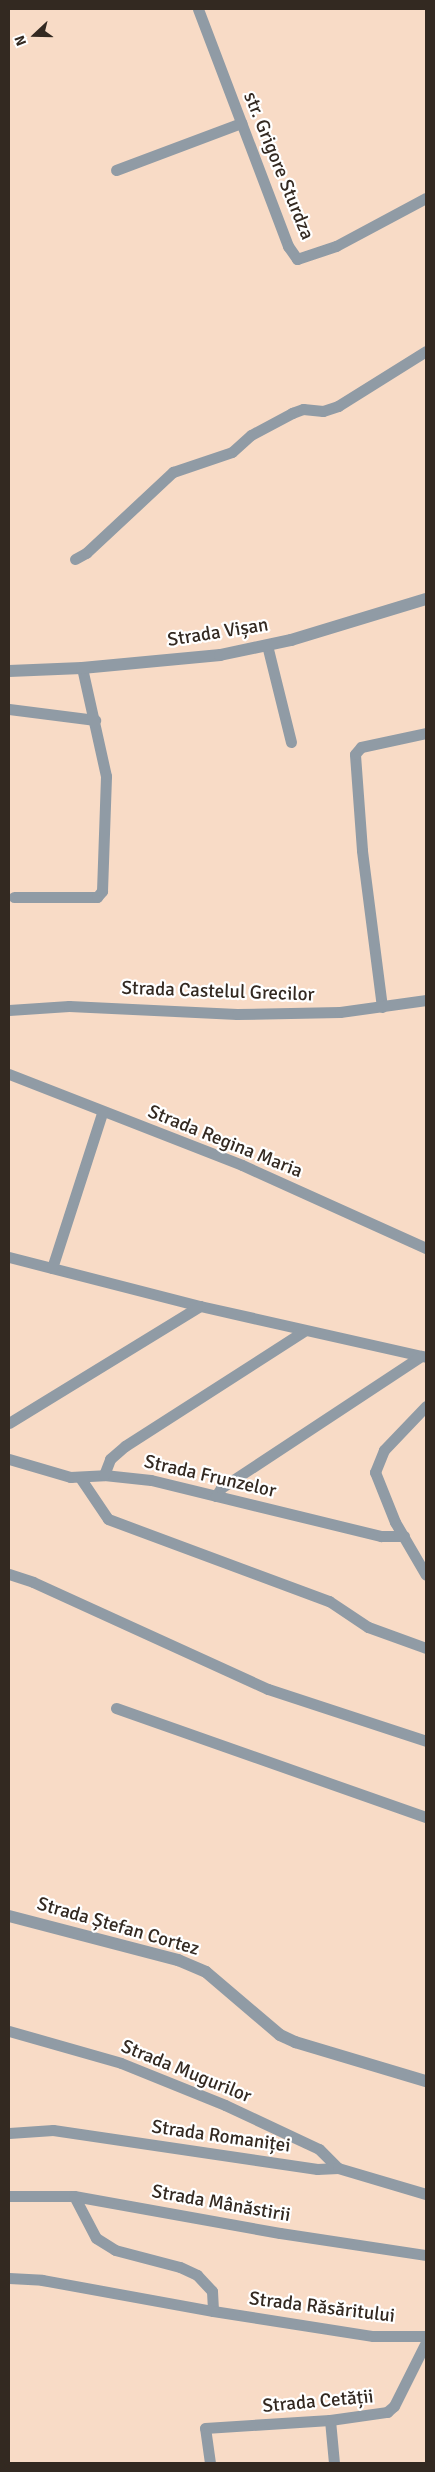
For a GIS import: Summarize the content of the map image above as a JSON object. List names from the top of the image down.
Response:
{
  "streets": {
    "street": [
      "str. Grigore Sturdza",
      "Strada Vișan",
      "Strada Castelul Grecilor",
      "Strada Regina Maria",
      "Strada Frunzelor",
      "Strada Ștefan Cortez",
      "Strada Mugurilor",
      "Strada Romaniței",
      "Strada Mânăstirii",
      "Strada Răsăritului",
      "Strada Cetății"
    ]
  },
  "crossings": [
    ["Strada Mugurilor", "Strada Romaniței"]
  ],
  "north": "left"
}
